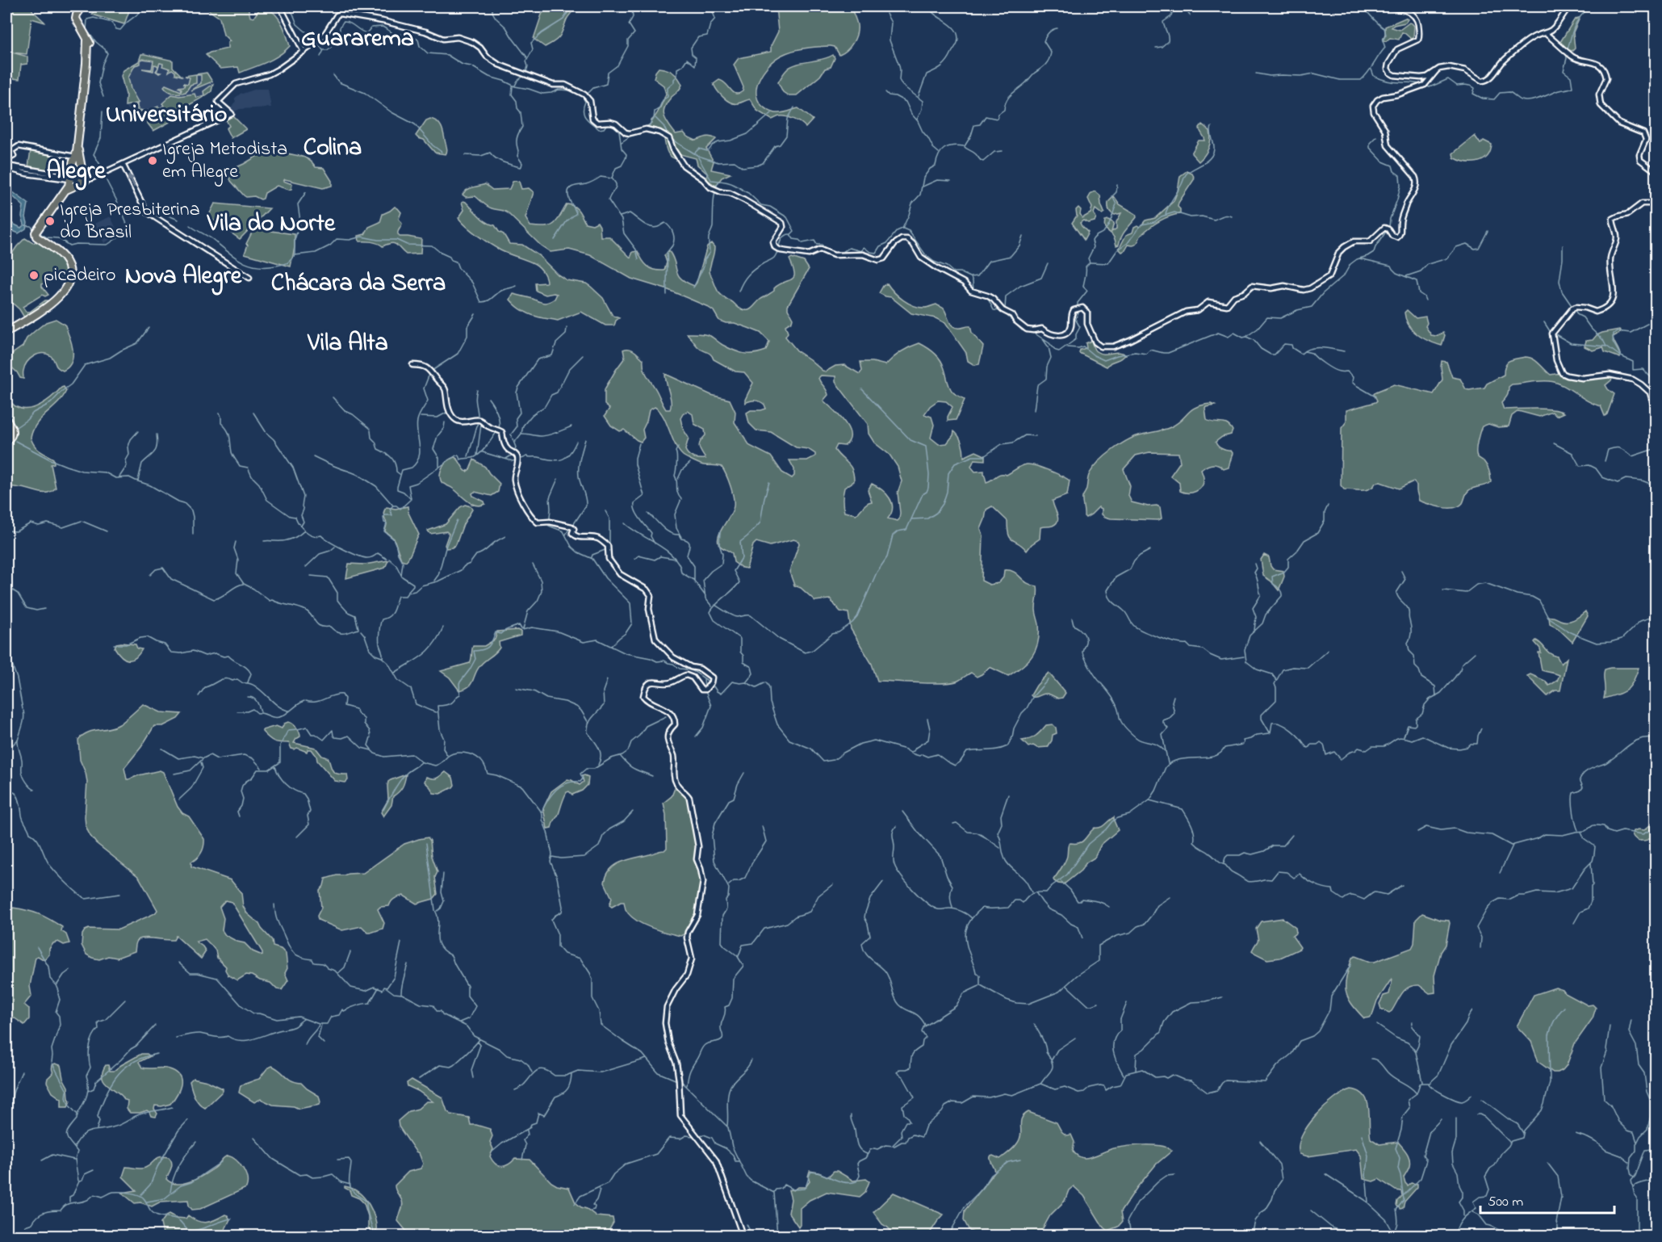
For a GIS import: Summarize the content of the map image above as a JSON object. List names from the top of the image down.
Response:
{
  "districts": [
    "Guararema",
    "Universitário",
    "Colina",
    "Alegre",
    "Vila do Norte",
    "Nova Alegre",
    "Chácara da Serra",
    "Vila Alta"
  ],
  "places": ["Igreja Metodista em Alegre", "Igreja Presbiterina do Brasil", "picadeiro"],
  "scale_bar": "500 m"
}
